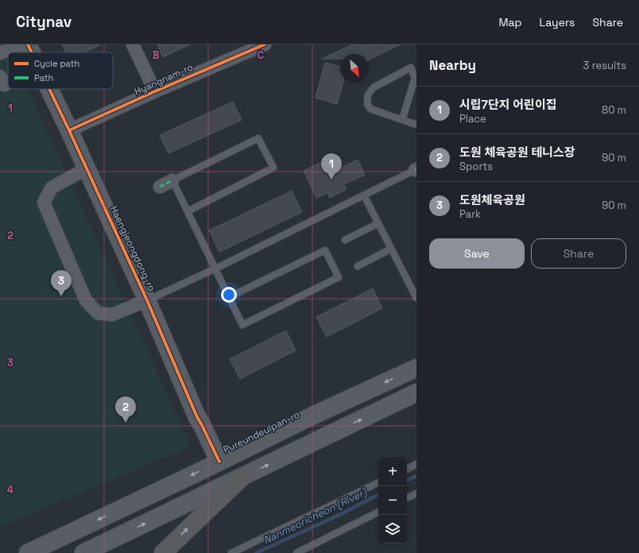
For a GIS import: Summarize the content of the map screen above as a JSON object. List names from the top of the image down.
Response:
{
  "streets": {
    "main road": ["Haengjeongdong-ro", "Pureundeulpan-ro"],
    "street": ["Hyangnam-ro"]
  },
  "crossings": [
    ["Hyangnam-ro", "Haengjeongdong-ro"],
    ["Haengjeongdong-ro", "Pureundeulpan-ro"]
  ],
  "water": ["Nanmeoricheon (River)"],
  "legend": ["Cycle path", "Path"],
  "north": "bottom right",
  "page": {
    "header": "Citynav",
    "nav": ["Map", "Layers", "Share"],
    "heading": ["Nearby", "3 results"],
    "list": [
      {
        "mark": "1",
        "name": "시립7단지 어린이집",
        "note": "Place",
        "value": "80 m"
      },
      {
        "mark": "2",
        "name": "도원 체육공원 테니스장",
        "note": "Sports",
        "value": "90 m"
      },
      {
        "mark": "3",
        "name": "도원체육공원",
        "note": "Park",
        "value": "90 m"
      }
    ],
    "pins": ["1", "3", "2"],
    "buttons": ["Save", "Share"],
    "map_buttons": ["+", "−"]
  },
  "grid": {
    "columns": ["B", "C"],
    "rows": [
      "1",
      "2",
      "3",
      "4"
    ]
  }
}
